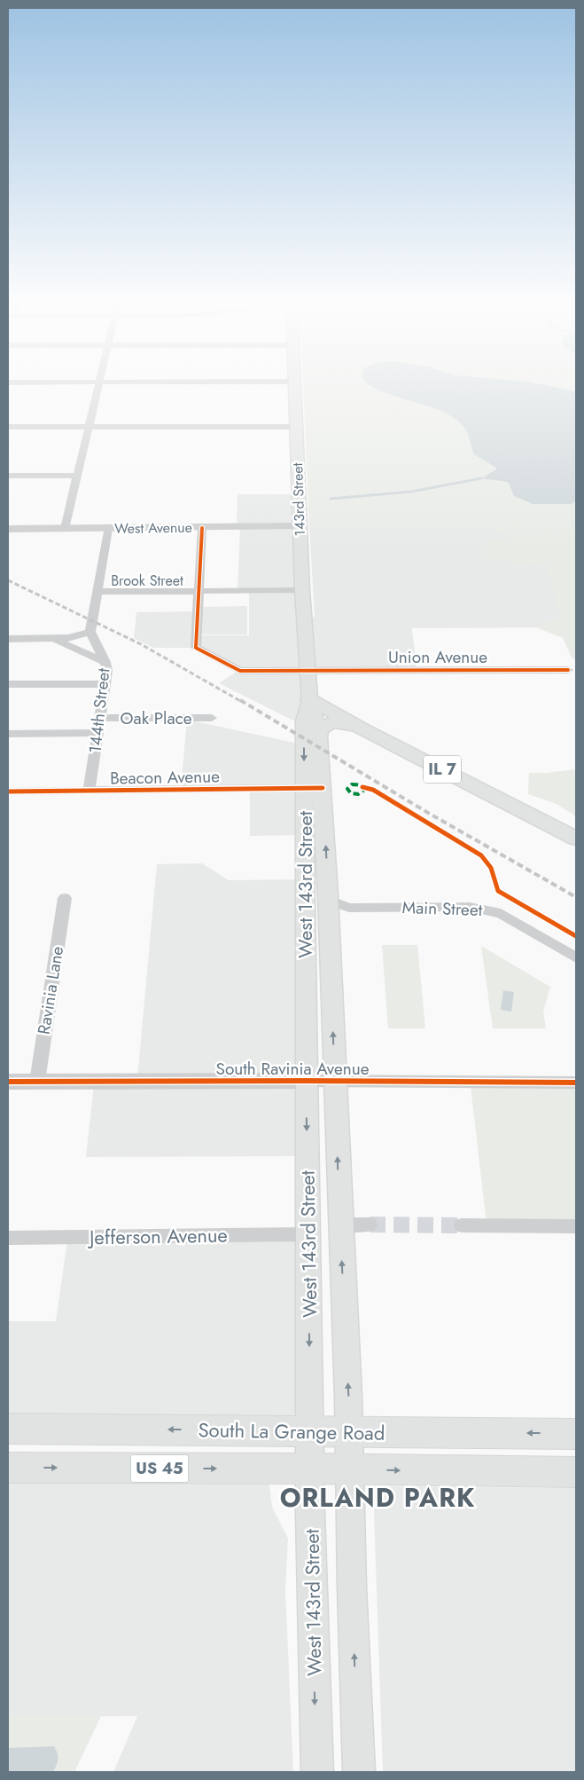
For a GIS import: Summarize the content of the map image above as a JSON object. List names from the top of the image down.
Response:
{
  "streets": {
    "highway": ["South La Grange Road", "US 45"],
    "main road": ["143rd Street", "IL 7", "West 143rd Street"],
    "street": [
      "West Avenue",
      "Brook Street",
      "Union Avenue",
      "144th Street",
      "Oak Place",
      "Beacon Avenue",
      "Main Street",
      "Ravinia Lane",
      "South Ravinia Avenue",
      "Jefferson Avenue"
    ]
  },
  "crossings": [
    ["143rd Street", "West Avenue"],
    ["143rd Street", "Brook Street"],
    ["143rd Street", "Union Avenue"],
    ["143rd Street", "IL 7"],
    ["143rd Street", "West 143rd Street"],
    ["Brook Street", "Union Avenue"],
    ["144th Street", "Oak Place"],
    ["144th Street", "Beacon Avenue"],
    ["IL 7", "West 143rd Street"],
    ["Beacon Avenue", "West 143rd Street"],
    ["West 143rd Street", "Main Street"],
    ["West 143rd Street", "South Ravinia Avenue"],
    ["West 143rd Street", "Jefferson Avenue"],
    ["West 143rd Street", "South La Grange Road"],
    ["West 143rd Street", "US 45"],
    ["Ravinia Lane", "South Ravinia Avenue"]
  ],
  "districts": ["ORLAND PARK"]
}
